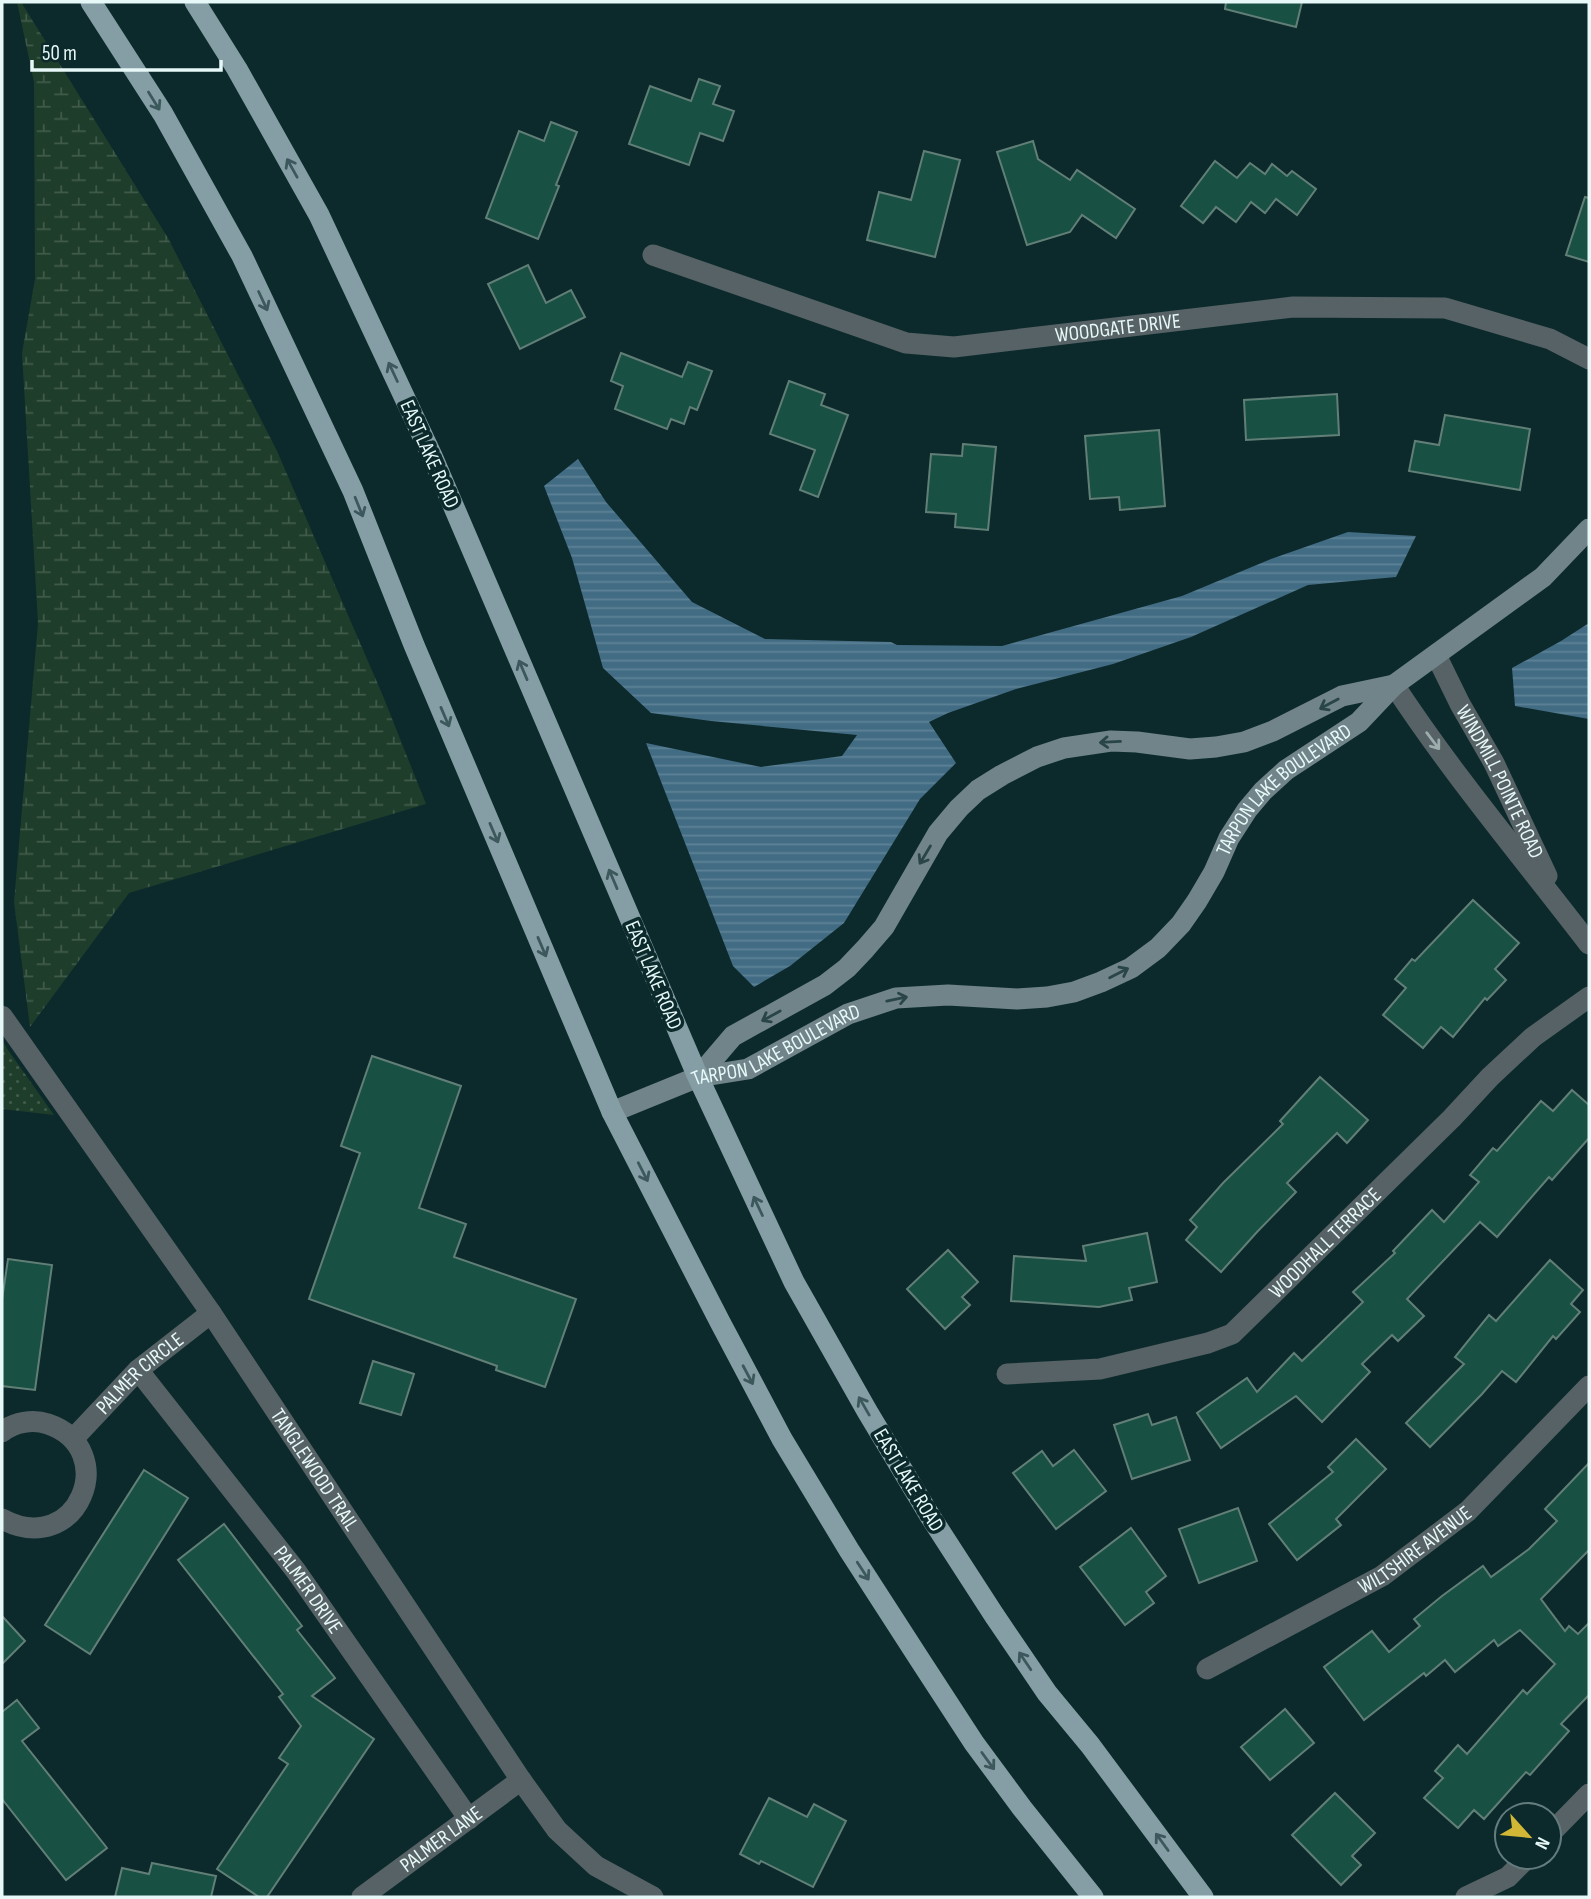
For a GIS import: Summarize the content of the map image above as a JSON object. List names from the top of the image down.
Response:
{
  "streets": {
    "main road": ["EAST LAKE ROAD"],
    "street": [
      "WOODGATE DRIVE",
      "WINDMILL POINTE ROAD",
      "TARPON LAKE BOULEVARD",
      "WOODHALL TERRACE",
      "PALMER CIRCLE",
      "TANGLEWOOD TRAIL",
      "WILTSHIRE AVENUE",
      "PALMER DRIVE",
      "PALMER LANE"
    ]
  },
  "crossings": [
    ["EAST LAKE ROAD", "TARPON LAKE BOULEVARD"],
    ["WINDMILL POINTE ROAD", "TARPON LAKE BOULEVARD"],
    ["PALMER CIRCLE", "TANGLEWOOD TRAIL"],
    ["PALMER CIRCLE", "PALMER DRIVE"],
    ["TANGLEWOOD TRAIL", "PALMER LANE"],
    ["PALMER DRIVE", "PALMER LANE"]
  ],
  "scale_bar": "50 m",
  "north": "bottom right"
}
